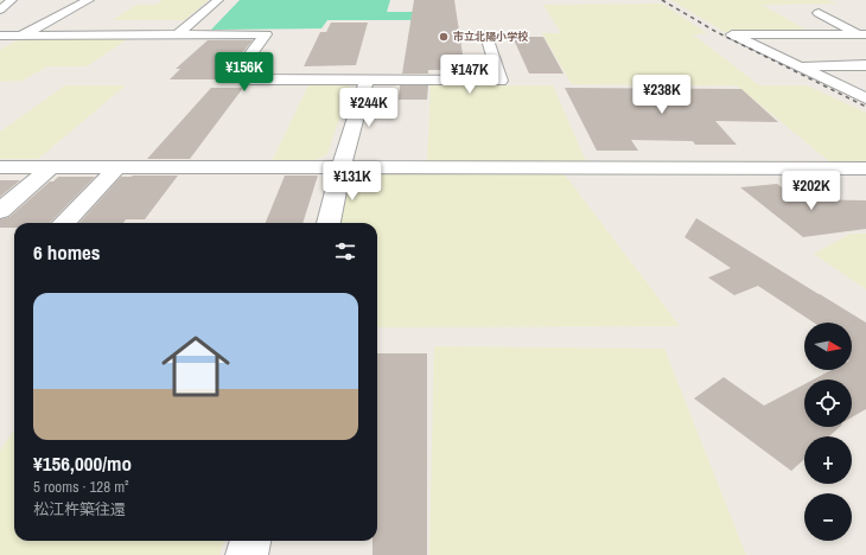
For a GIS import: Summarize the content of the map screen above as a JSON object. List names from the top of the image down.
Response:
{
  "places": ["市立北陽小学校"],
  "north": "right",
  "page": {
    "price": [
      "¥156K",
      "¥147K",
      "¥238K",
      "¥244K",
      "¥131K",
      "¥202K"
    ],
    "heading": "6 homes",
    "list": [
      {
        "name": "¥156,000/mo",
        "note": "5 rooms · 128 m² · 松江杵築往還"
      }
    ],
    "map_buttons": ["+", "−"]
  }
}
